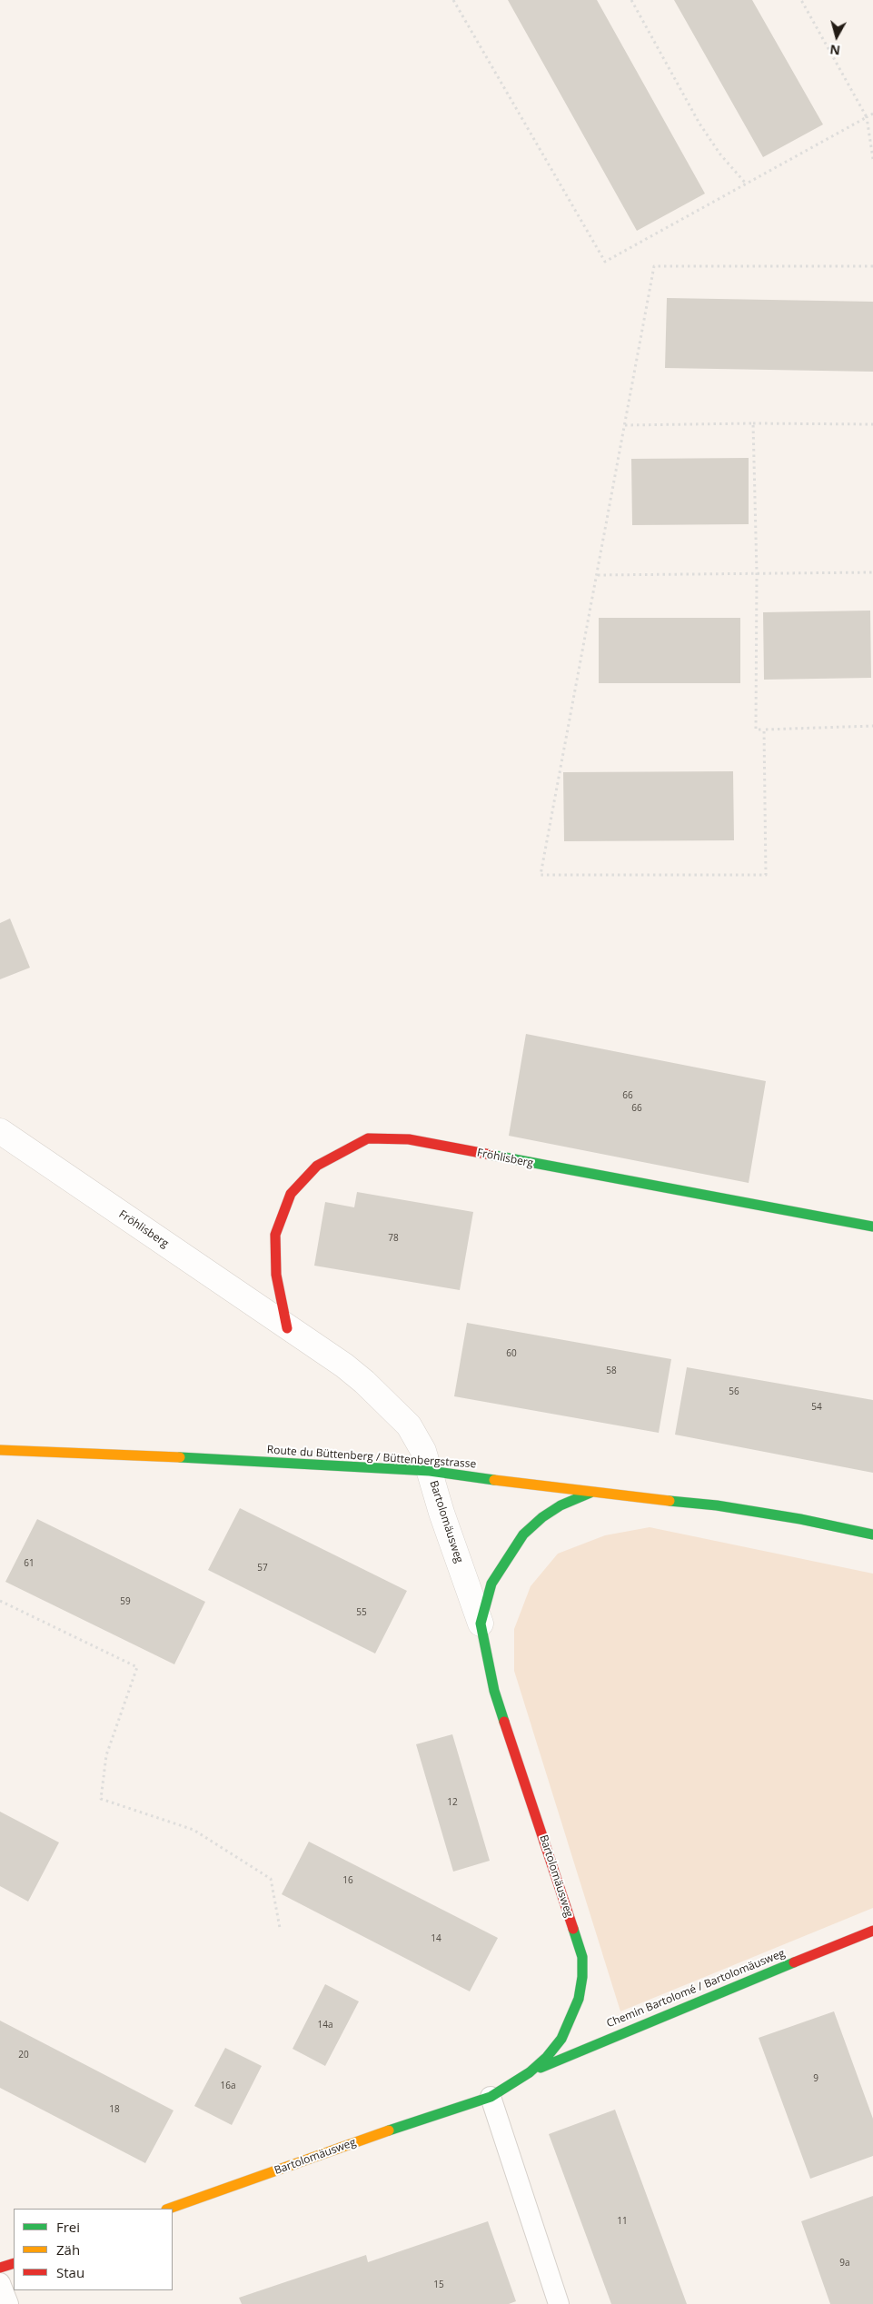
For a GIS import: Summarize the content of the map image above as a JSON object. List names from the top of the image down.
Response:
{
  "streets": {
    "street": [
      "Fröhlisberg",
      "Route du Büttenberg / Büttenbergstrasse",
      "Bartolomäusweg",
      "Chemin Bartolomé / Bartolomäusweg"
    ]
  },
  "crossings": [
    ["Fröhlisberg", "Route du Büttenberg / Büttenbergstrasse"],
    ["Fröhlisberg", "Bartolomäusweg"],
    ["Route du Büttenberg / Büttenbergstrasse", "Bartolomäusweg"],
    ["Bartolomäusweg", "Chemin Bartolomé / Bartolomäusweg"]
  ],
  "house_numbers": [
    "66",
    "66",
    "78",
    "60",
    "58",
    "56",
    "54",
    "61",
    "57",
    "59",
    "55",
    "12",
    "16",
    "14",
    "14a",
    "20",
    "9",
    "16a",
    "18",
    "11",
    "9a",
    "15"
  ],
  "legend": ["Frei", "Zäh", "Stau"],
  "north": "bottom"
}
